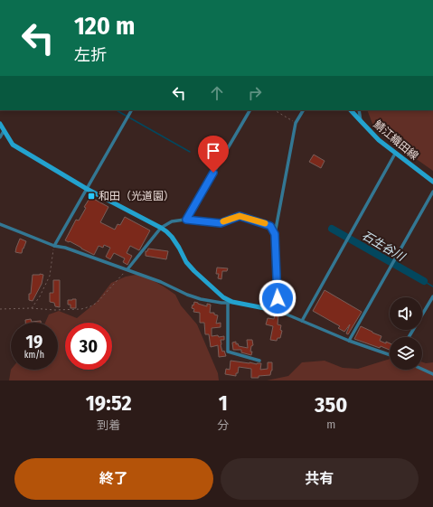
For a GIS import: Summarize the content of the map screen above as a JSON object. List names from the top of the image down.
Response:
{
  "streets": {
    "street": ["鯖江織田線"]
  },
  "water": ["石生谷川"],
  "places": {
    "transit": ["和田（光道園）"]
  },
  "page": {
    "turn": ["120 m", "左折"],
    "speed": "19 km/h",
    "limit": "30",
    "eta": [
      "19:52",
      "到着",
      "1",
      "分",
      "350",
      "m"
    ],
    "buttons": ["終了", "共有"]
  }
}
